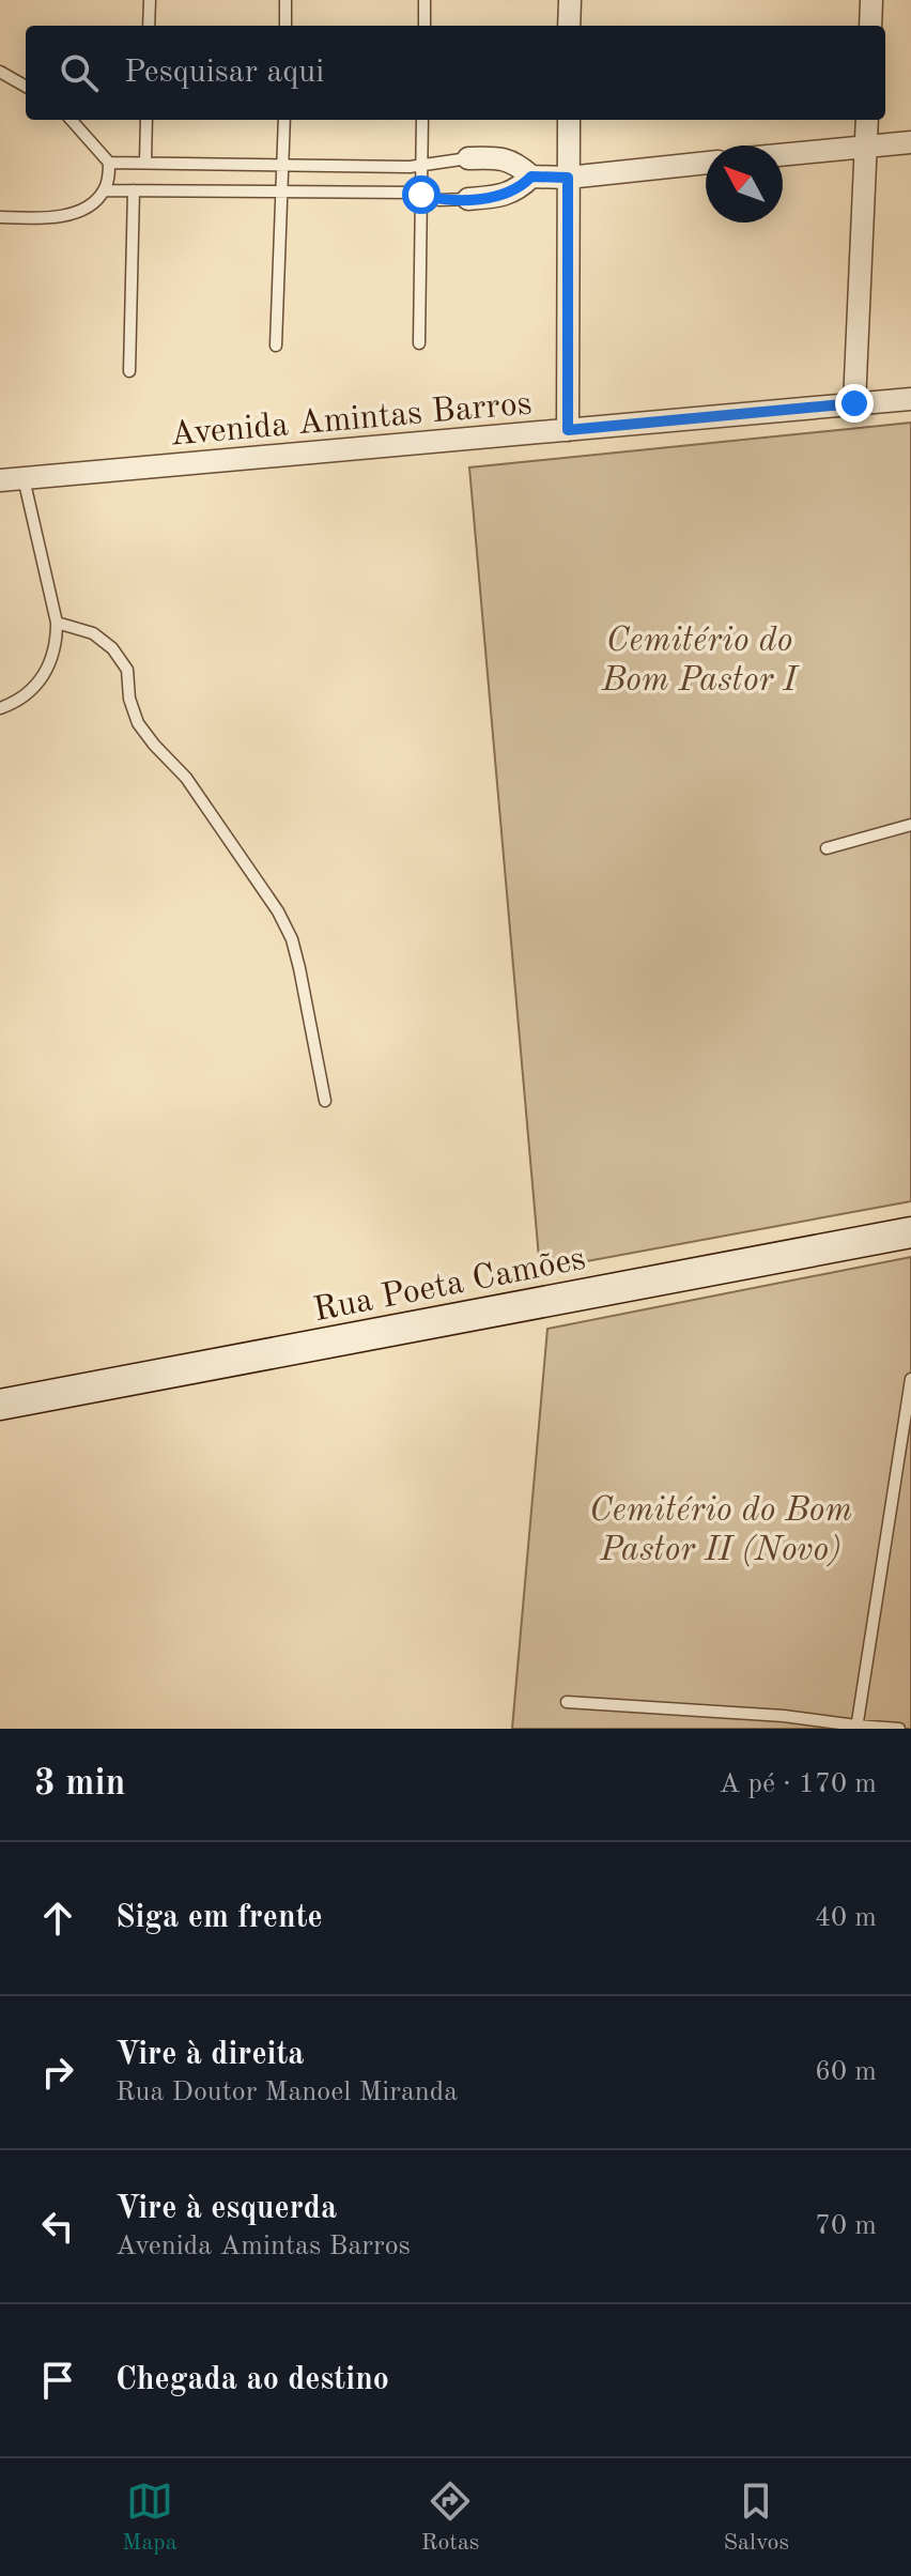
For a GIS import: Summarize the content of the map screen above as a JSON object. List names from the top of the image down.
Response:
{
  "streets": {
    "street": ["Avenida Amintas Barros", "Rua Poeta Camões"]
  },
  "parks": ["Cemitério do Bom Pastor I", "Cemitério do Bom Pastor II (Novo)"],
  "north": "top left",
  "page": {
    "search": "Pesquisar aqui",
    "heading": ["3 min", "A pé · 170 m"],
    "list": [
      ["Siga em frente", "40 m"],
      ["Vire à direita", "Rua Doutor Manoel Miranda", "60 m"],
      ["Vire à esquerda", "Avenida Amintas Barros", "70 m"],
      "Chegada ao destino"
    ],
    "nav": ["Mapa", "Rotas", "Salvos"]
  }
}
